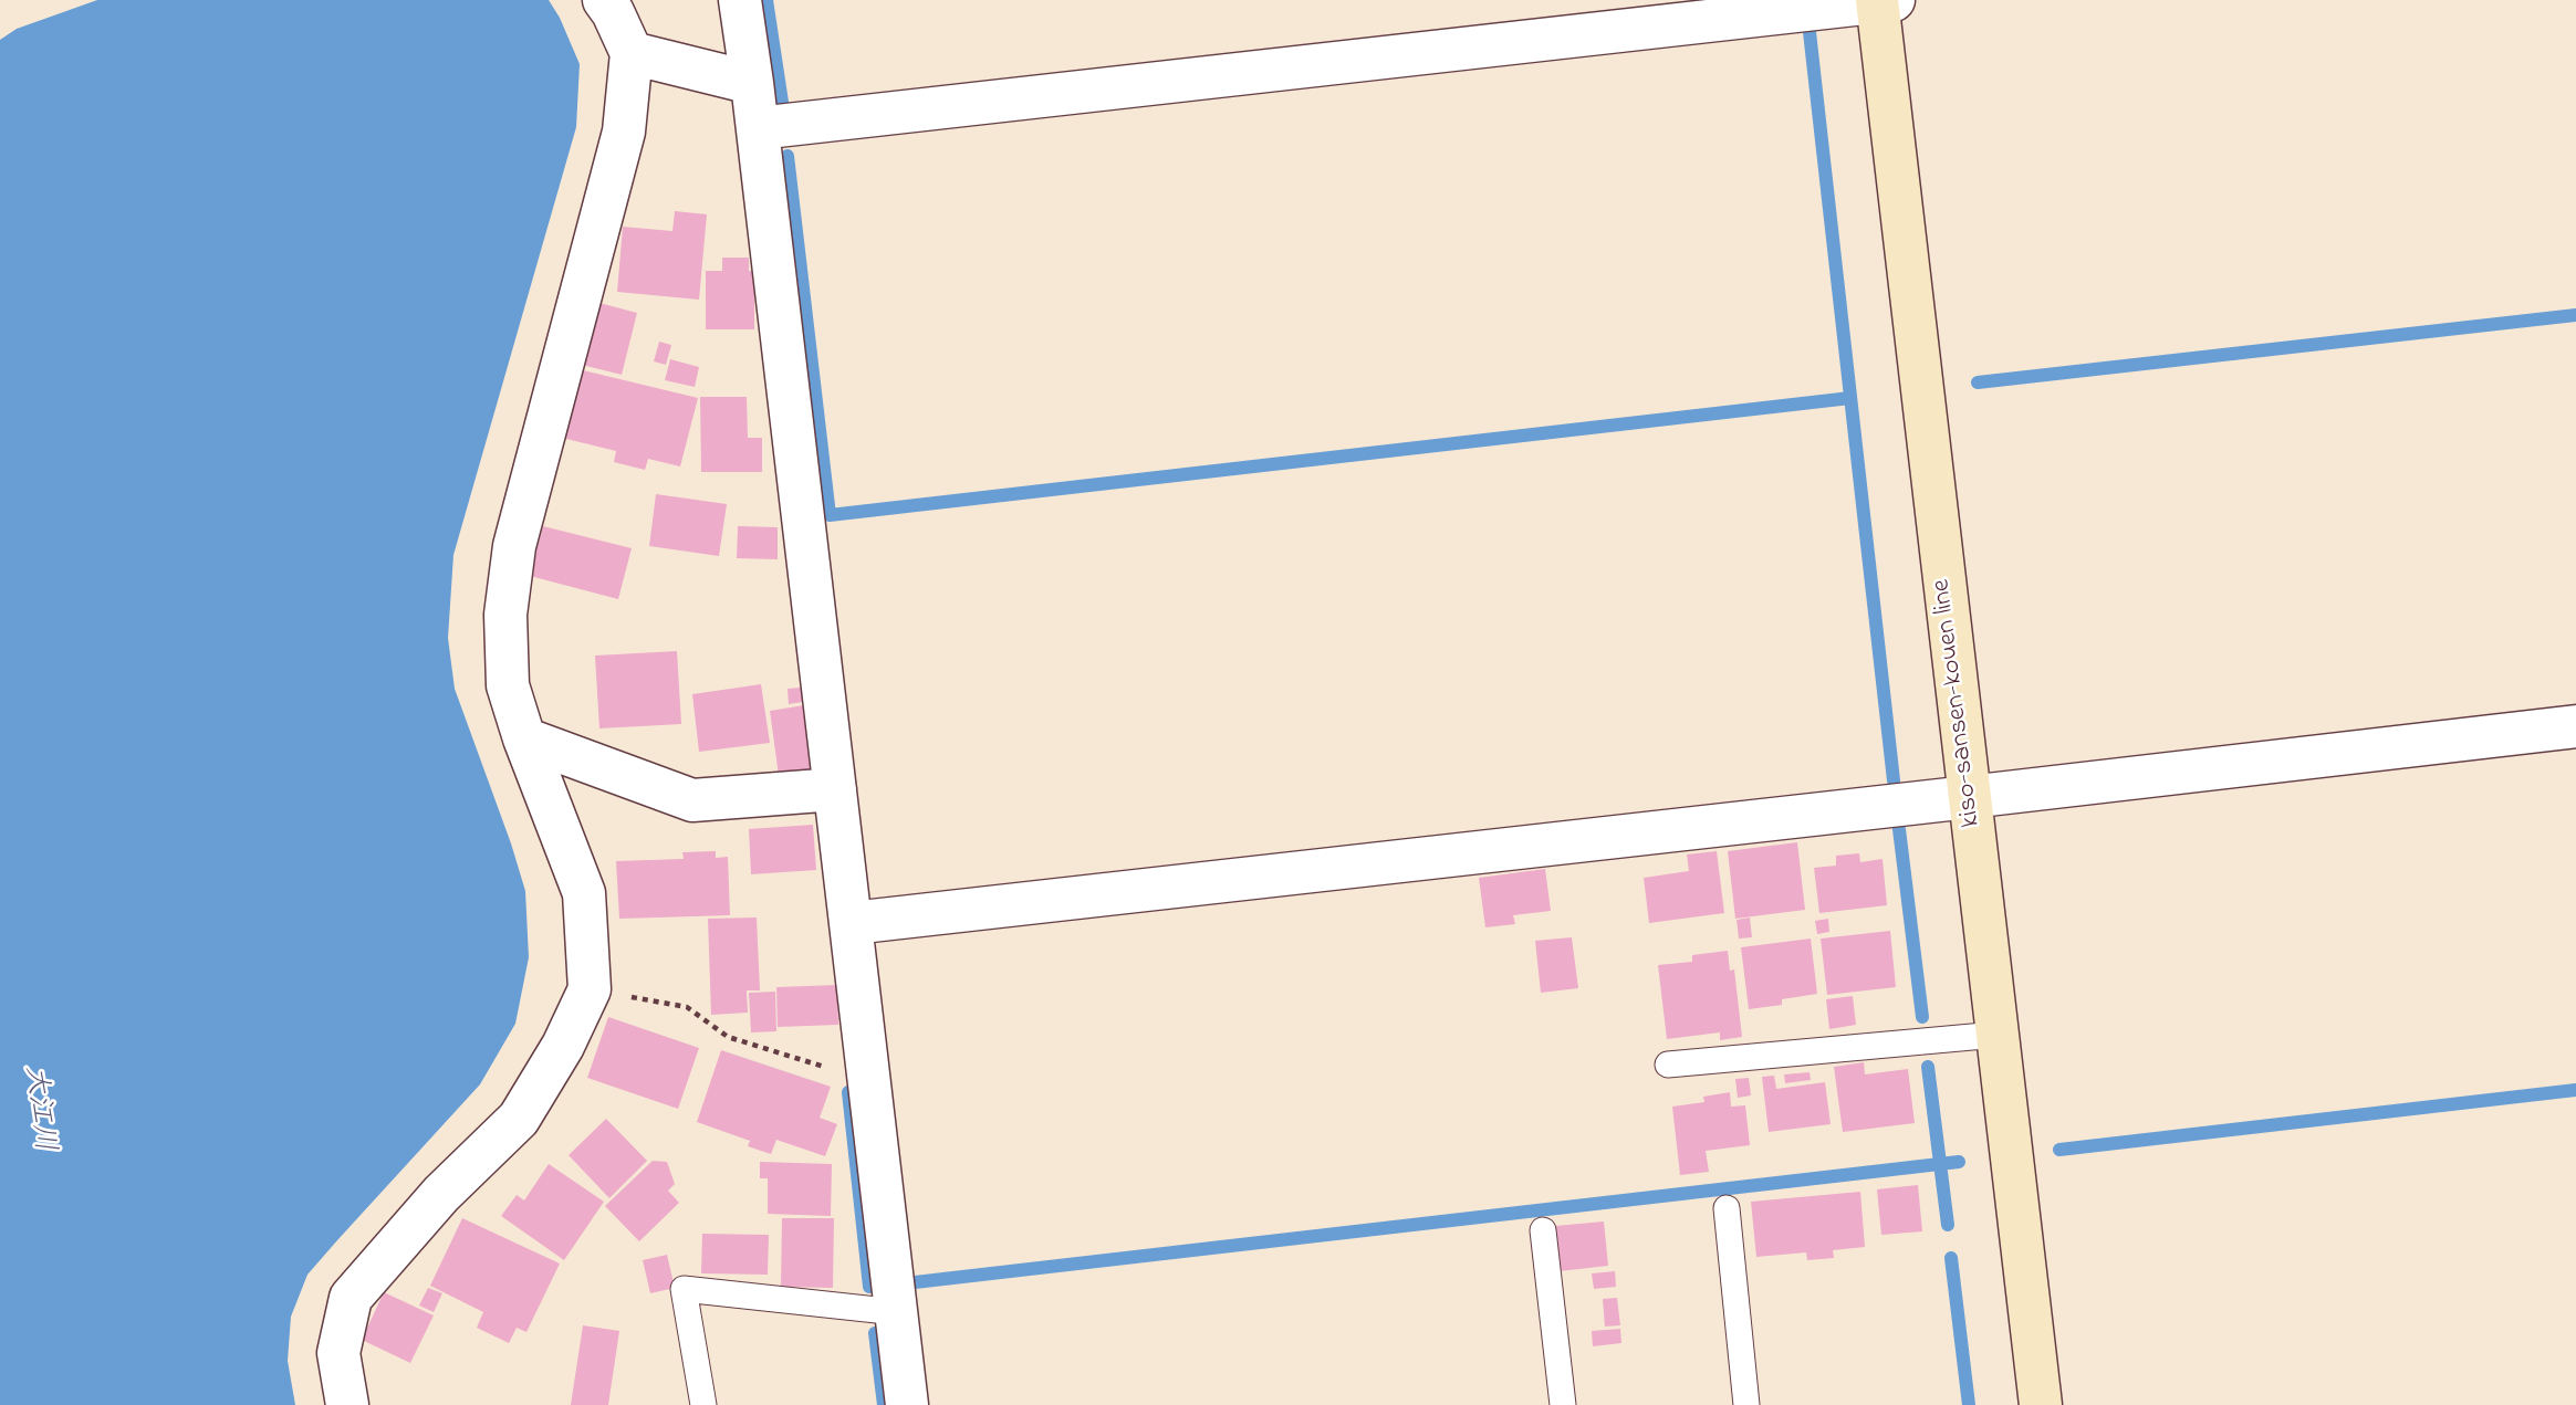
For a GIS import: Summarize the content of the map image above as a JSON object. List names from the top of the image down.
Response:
{
  "streets": {
    "main road": ["kiso-sansen-kouen line"]
  },
  "water": ["大江川"]
}
